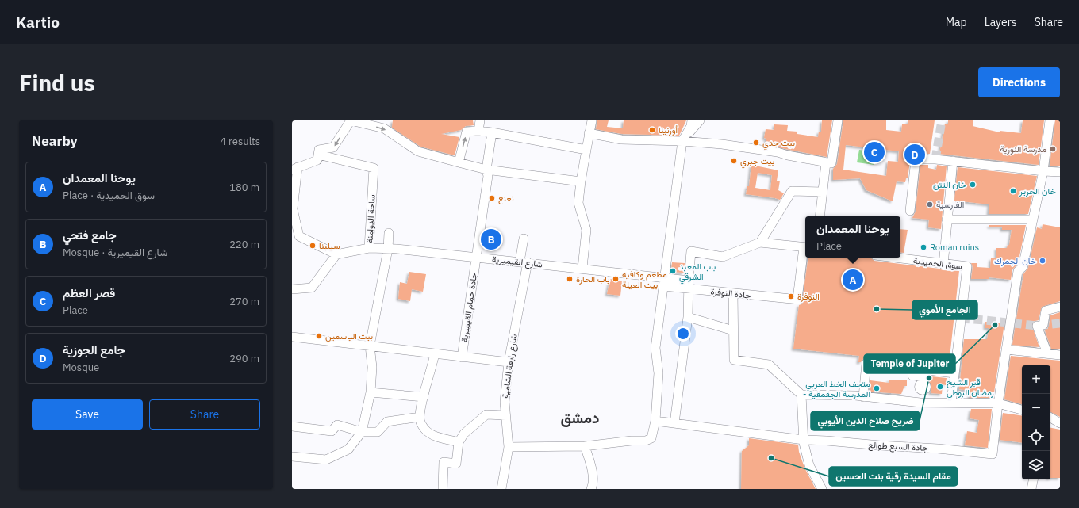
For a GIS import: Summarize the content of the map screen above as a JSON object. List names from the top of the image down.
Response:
{
  "streets": {
    "street": [
      "ساحة الدوامنة",
      "شارع القيميرية",
      "سوق الحميدية",
      "جادة النوفرة",
      "جادة حمام القيميرية",
      "شارع رابعة الشامية",
      "جادة السبع طوالع"
    ]
  },
  "crossings": [
    ["ساحة الدوامنة", "شارع القيميرية"],
    ["شارع القيميرية", "جادة حمام القيميرية"],
    ["شارع القيميرية", "شارع رابعة الشامية"]
  ],
  "districts": ["دمشق"],
  "places": [
    "أورنينا",
    "بيت جدي",
    "مدرسة النورية",
    "بيت جبري",
    "خان التتن",
    "خان الحرير",
    "نعنع",
    "الفارسية",
    "سيلينا",
    "Roman ruins",
    "خان الجمرك",
    "باب المعبد الشرقي",
    "باب الحارة",
    "مطعم وكافيه بيت العيلة",
    "النوفرة",
    "الجامع الأموي",
    "Temple of Jupiter",
    "بيت الياسمين",
    "ضريح صلاح الدين الأيوبي",
    "قبر الشيخ رمضان البوطي",
    "متحف الخط العربي - المدرسة الجقمقية",
    "مقام السيدة رقية بنت الحسين"
  ],
  "page": {
    "header": "Kartio",
    "nav": ["Map", "Layers", "Share"],
    "buttons": [
      "Directions",
      ["Save", "Share"]
    ],
    "title": "Find us",
    "heading": ["Nearby", "4 results"],
    "pins": [
      "C",
      "D",
      "B",
      "A"
    ],
    "list": [
      {
        "mark": "A",
        "name": "يوحنا المعمدان",
        "note": "Place · سوق الحميدية",
        "value": "180 m"
      },
      {
        "mark": "B",
        "name": "جامع فتحي",
        "note": "Mosque · شارع القيميرية",
        "value": "220 m"
      },
      {
        "mark": "C",
        "name": "قصر العظم",
        "note": "Place",
        "value": "270 m"
      },
      {
        "mark": "D",
        "name": "جامع الجوزية",
        "note": "Mosque",
        "value": "290 m"
      }
    ],
    "popup": ["يوحنا المعمدان", "Place"],
    "map_buttons": ["+", "−"]
  }
}
